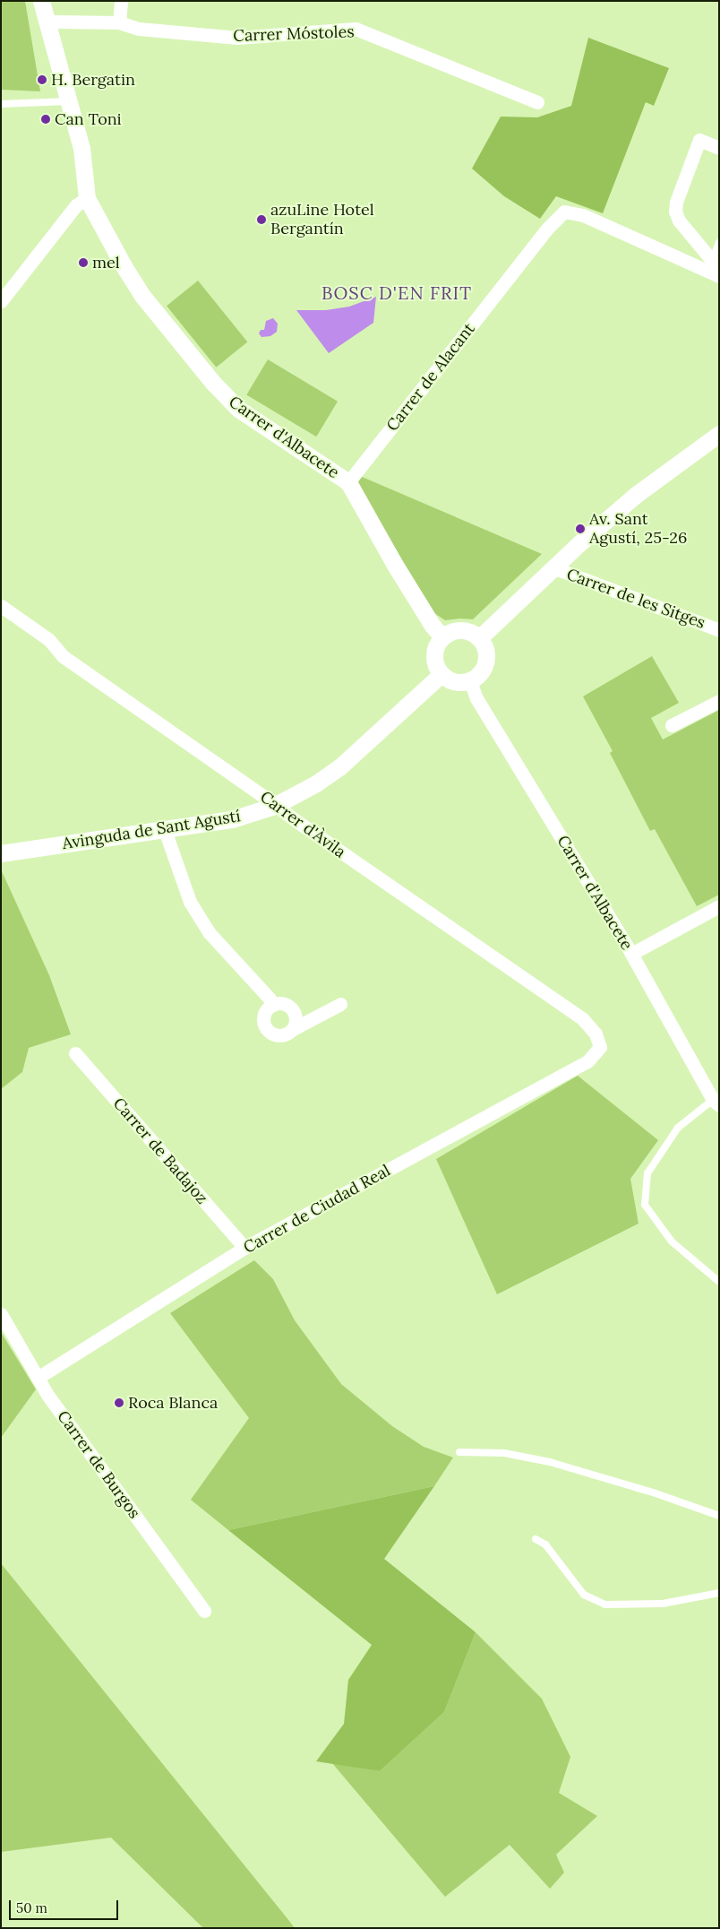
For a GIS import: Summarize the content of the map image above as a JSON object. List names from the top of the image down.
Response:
{
  "streets": {
    "street": [
      "Carrer Móstoles",
      "Carrer de Alacant",
      "Carrer d'Albacete",
      "Carrer de les Sitges",
      "Carrer d'Àvila",
      "Avinguda de Sant Agustí",
      "Carrer de Badajoz",
      "Carrer de Ciudad Real",
      "Carrer de Burgos"
    ]
  },
  "crossings": [
    ["Carrer de Alacant", "Carrer d'Albacete"],
    ["Carrer d'Albacete", "Avinguda de Sant Agustí"],
    ["Carrer d'Àvila", "Avinguda de Sant Agustí"],
    ["Carrer d'Àvila", "Carrer de Ciudad Real"],
    ["Carrer de Badajoz", "Carrer de Ciudad Real"],
    ["Carrer de Ciudad Real", "Carrer de Burgos"]
  ],
  "districts": ["BOSC D'EN FRIT"],
  "places": [
    "H. Bergatin",
    "Can Toni",
    "azuLine Hotel Bergantín",
    "mel",
    "Av. Sant Agustí, 25-26",
    "Roca Blanca"
  ],
  "scale_bar": "50 m"
}
